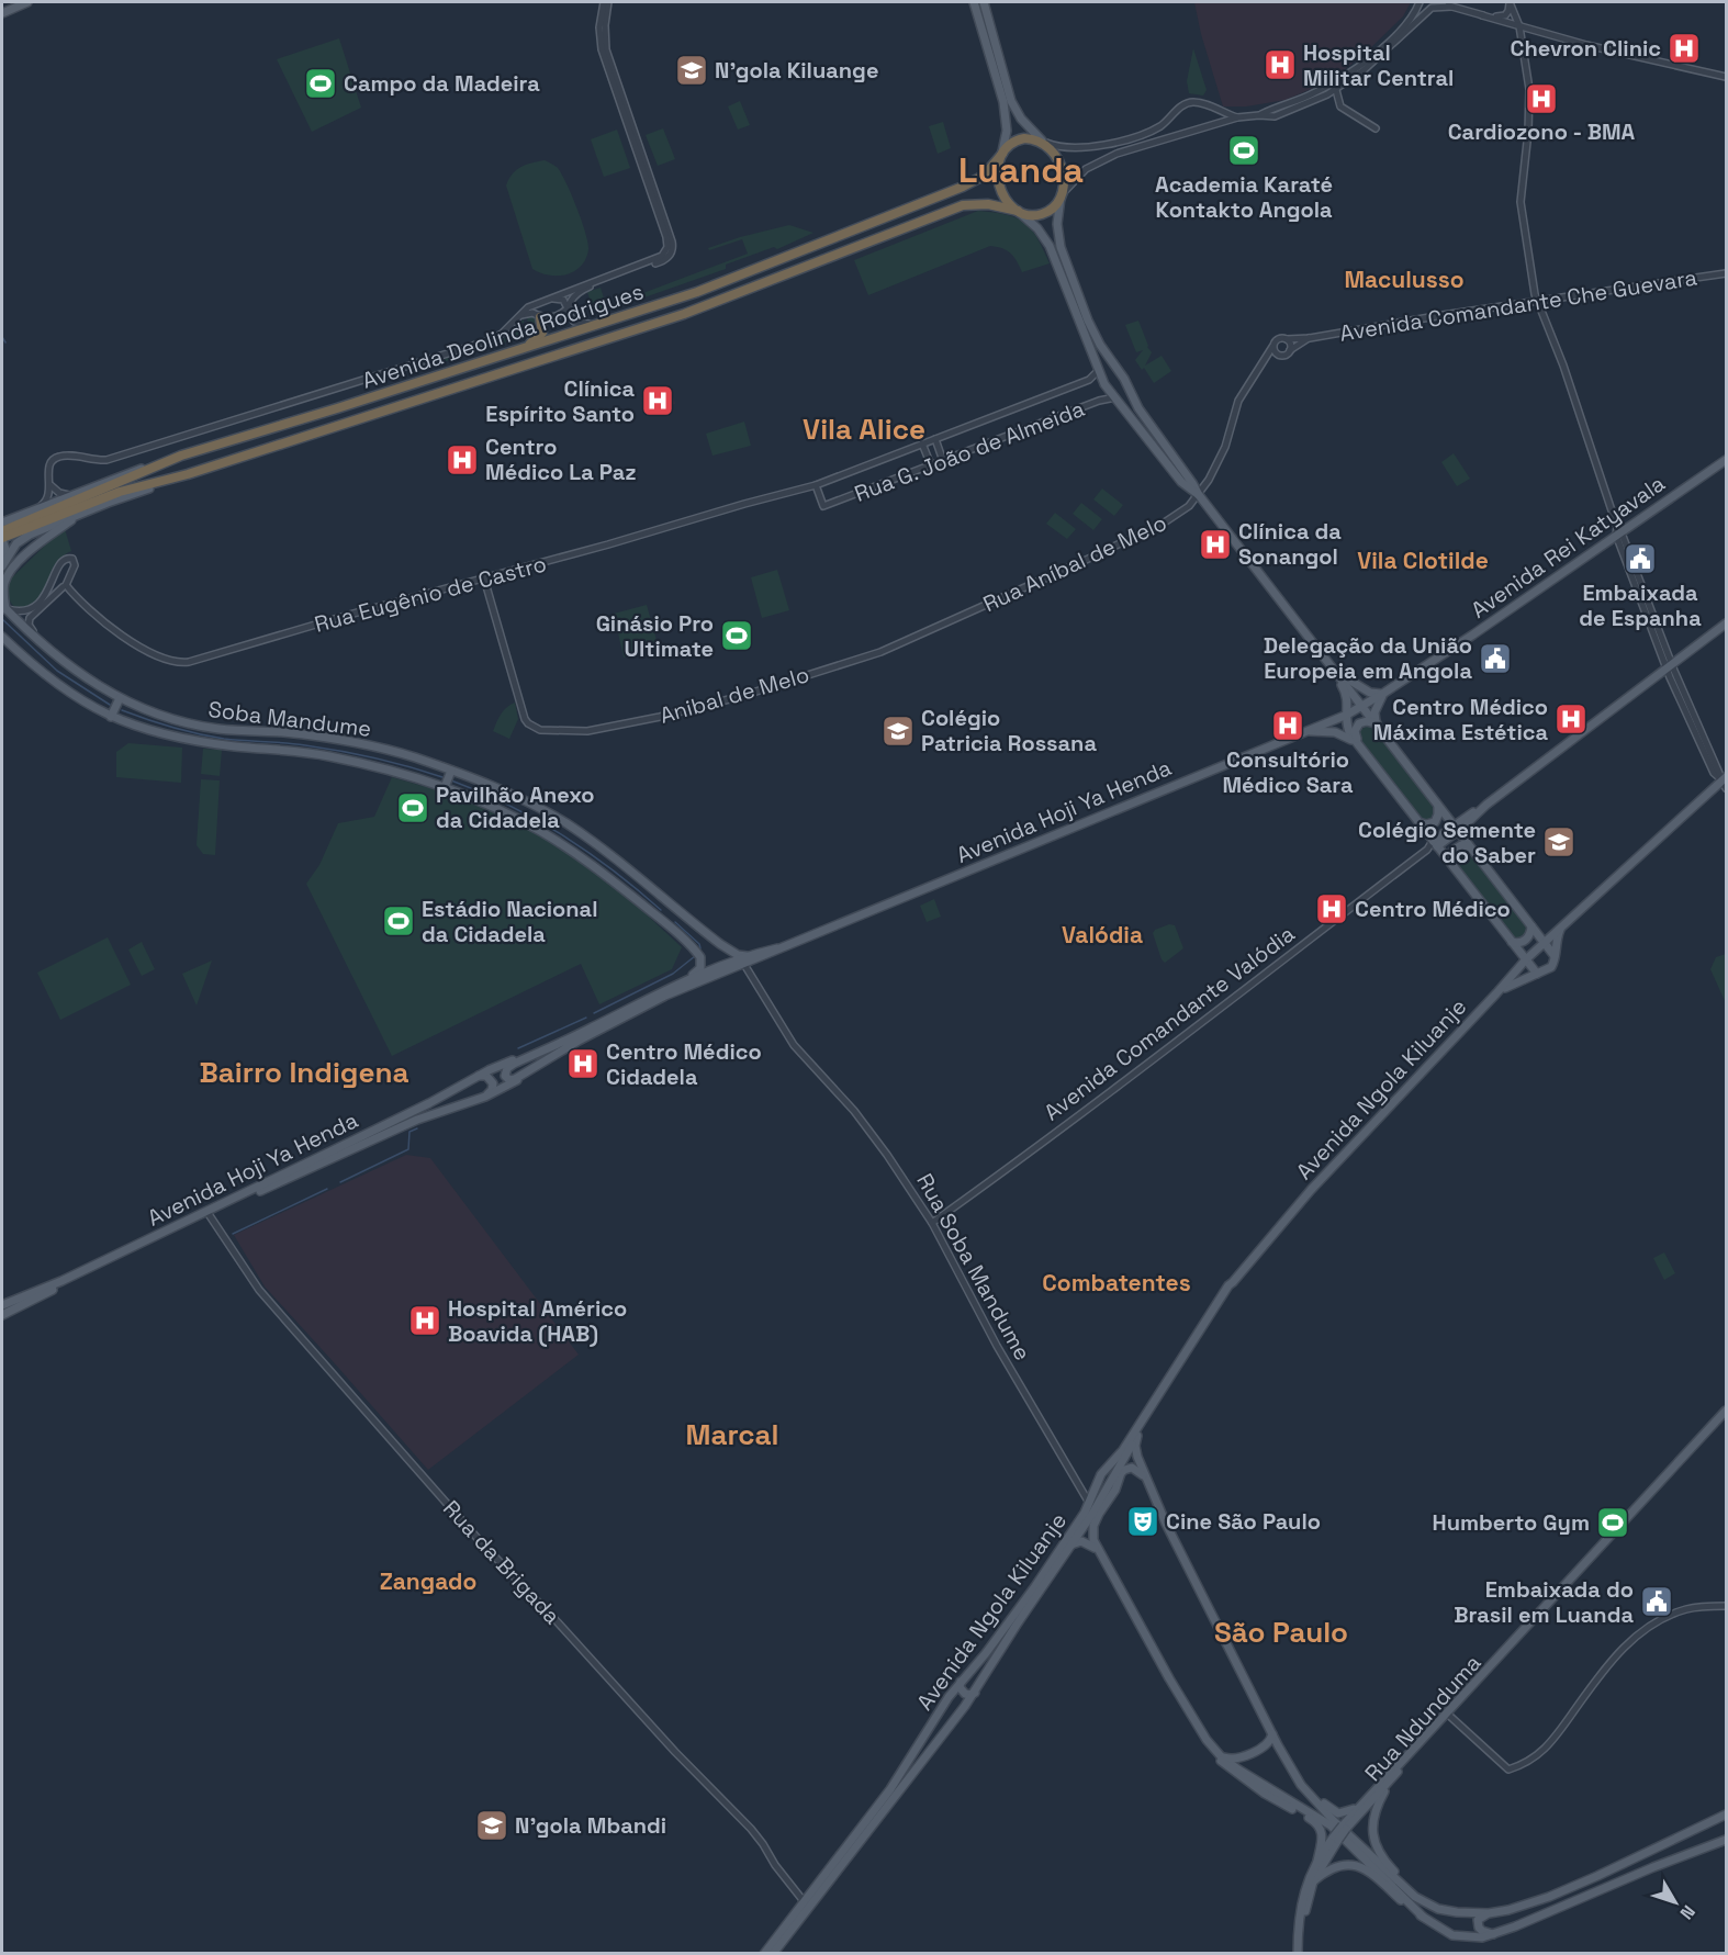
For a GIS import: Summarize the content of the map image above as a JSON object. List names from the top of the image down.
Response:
{
  "streets": {
    "highway": ["Avenida Deolinda Rodrigues"],
    "main road": [
      "Avenida Rei Katyavala",
      "Soba Mandume",
      "Avenida Hoji Ya Henda",
      "Avenida Comandante Valódia",
      "Avenida Ngola Kiluanje",
      "Rua Ndunduma"
    ],
    "street": [
      "Avenida Comandante Che Guevara",
      "Rua G. João de Almeida",
      "Rua Aníbal de Melo",
      "Rua Eugênio de Castro",
      "Anibal de Melo",
      "Rua Soba Mandume",
      "Rua da Brigada"
    ]
  },
  "crossings": [
    ["Avenida Comandante Che Guevara", "Rua Aníbal de Melo"],
    ["Rua G. João de Almeida", "Rua Eugênio de Castro"],
    ["Avenida Rei Katyavala", "Avenida Hoji Ya Henda"],
    ["Rua Aníbal de Melo", "Anibal de Melo"],
    ["Rua Eugênio de Castro", "Anibal de Melo"],
    ["Soba Mandume", "Avenida Hoji Ya Henda"],
    ["Avenida Hoji Ya Henda", "Rua Soba Mandume"],
    ["Avenida Hoji Ya Henda", "Rua da Brigada"],
    ["Avenida Comandante Valódia", "Rua Soba Mandume"],
    ["Avenida Ngola Kiluanje", "Rua Soba Mandume"],
    ["Avenida Ngola Kiluanje", "Rua da Brigada"]
  ],
  "districts": [
    "Luanda",
    "Maculusso",
    "Vila Alice",
    "Vila Clotilde",
    "Valódia",
    "Bairro Indigena",
    "Combatentes",
    "Marcal",
    "Zangado",
    "São Paulo"
  ],
  "places": {
    "hospital": [
      "Chevron Clinic",
      "Hospital Militar Central",
      "Cardiozono - BMA",
      "Clínica Espírito Santo",
      "Centro Médico La Paz",
      "Clínica da Sonangol",
      "Centro Médico Máxima Estética",
      "Consultório Médico Sara",
      "Centro Médico",
      "Centro Médico Cidadela",
      "Hospital Américo Boavida (HAB)"
    ],
    "school or university": [
      "N'gola Kiluange",
      "Colégio Patricia Rossana",
      "Colégio Semente do Saber",
      "N'gola Mbandi"
    ],
    "sports": [
      "Campo da Madeira",
      "Academia Karaté Kontakto Angola",
      "Ginásio Pro Ultimate",
      "Pavilhão Anexo da Cidadela",
      "Estádio Nacional da Cidadela",
      "Humberto Gym"
    ],
    "public building": ["Embaixada de Espanha", "Delegação da União Europeia em Angola", "Embaixada do Brasil em Luanda"],
    "theatre": ["Cine São Paulo"]
  },
  "north": "bottom right"
}
